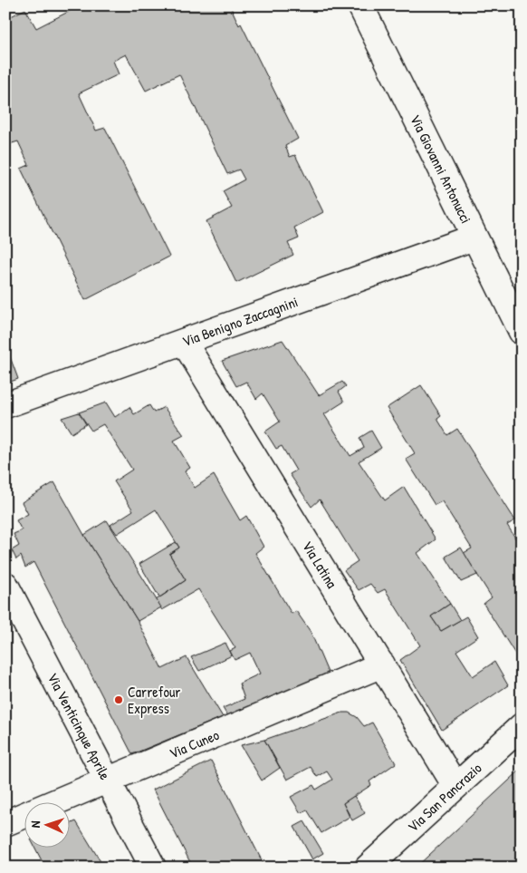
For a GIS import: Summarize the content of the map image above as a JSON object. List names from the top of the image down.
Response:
{
  "streets": {
    "street": [
      "Via Giovanni Antonucci",
      "Via Benigno Zaccagnini",
      "Via Latina",
      "Via Venticinque Aprile",
      "Via Cuneo",
      "Via San Pancrazio"
    ]
  },
  "crossings": [
    ["Via Giovanni Antonucci", "Via Benigno Zaccagnini"],
    ["Via Benigno Zaccagnini", "Via Latina"],
    ["Via Latina", "Via Cuneo"],
    ["Via Latina", "Via San Pancrazio"],
    ["Via Venticinque Aprile", "Via Cuneo"]
  ],
  "places": ["Carrefour Express"],
  "north": "left"
}
